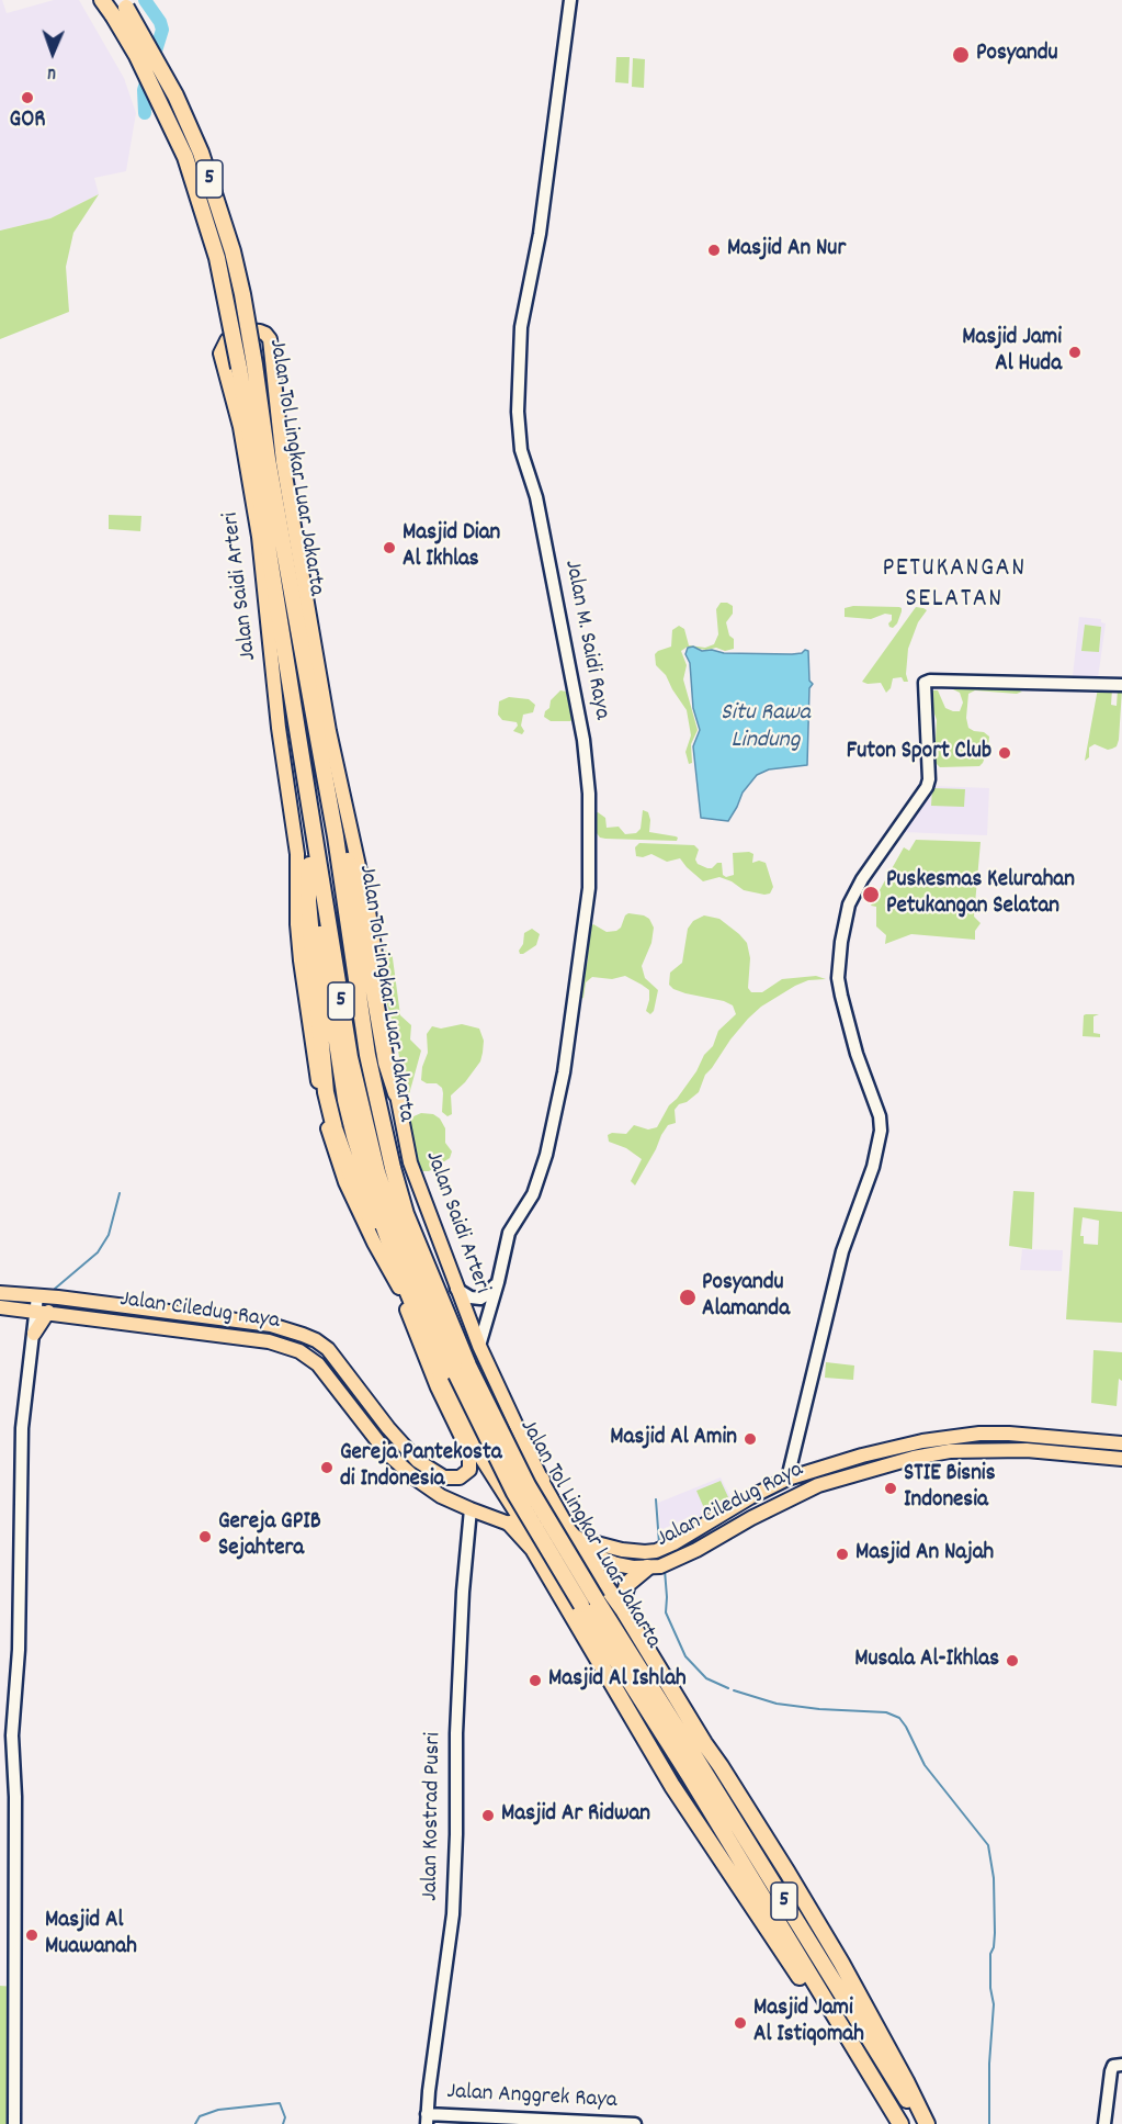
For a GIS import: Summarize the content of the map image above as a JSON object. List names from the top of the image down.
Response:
{
  "streets": {
    "highway": ["5", "Jalan Tol Lingkar Luar Jakarta"],
    "main road": ["Jalan Saidi Arteri", "Jalan Ciledug Raya"],
    "street": ["Jalan M. Saidi Raya", "Jalan Kostrad Pusri", "Jalan Anggrek Raya"]
  },
  "crossings": [
    ["Jalan Saidi Arteri", "Jalan M. Saidi Raya"],
    ["Jalan Saidi Arteri", "Jalan Ciledug Raya"],
    ["Jalan Ciledug Raya", "Jalan Kostrad Pusri"],
    ["Jalan Kostrad Pusri", "Jalan Anggrek Raya"]
  ],
  "districts": ["PETUKANGAN SELATAN"],
  "water": ["Situ Rawa Lindung"],
  "places": [
    "Posyandu",
    "GOR",
    "Masjid An Nur",
    "Masjid Jami Al Huda",
    "Masjid Dian Al Ikhlas",
    "Futon Sport Club",
    "Puskesmas Kelurahan Petukangan Selatan",
    "Posyandu Alamanda",
    "Masjid Al Amin",
    "Gereja Pantekosta di Indonesia",
    "STIE Bisnis Indonesia",
    "Gereja GPIB Sejahtera",
    "Masjid An Najah",
    "Musala Al-Ikhlas",
    "Masjid Al Ishlah",
    "Masjid Ar Ridwan",
    "Masjid Al Muawanah",
    "Masjid Jami Al Istiqomah"
  ],
  "north": "bottom"
}
